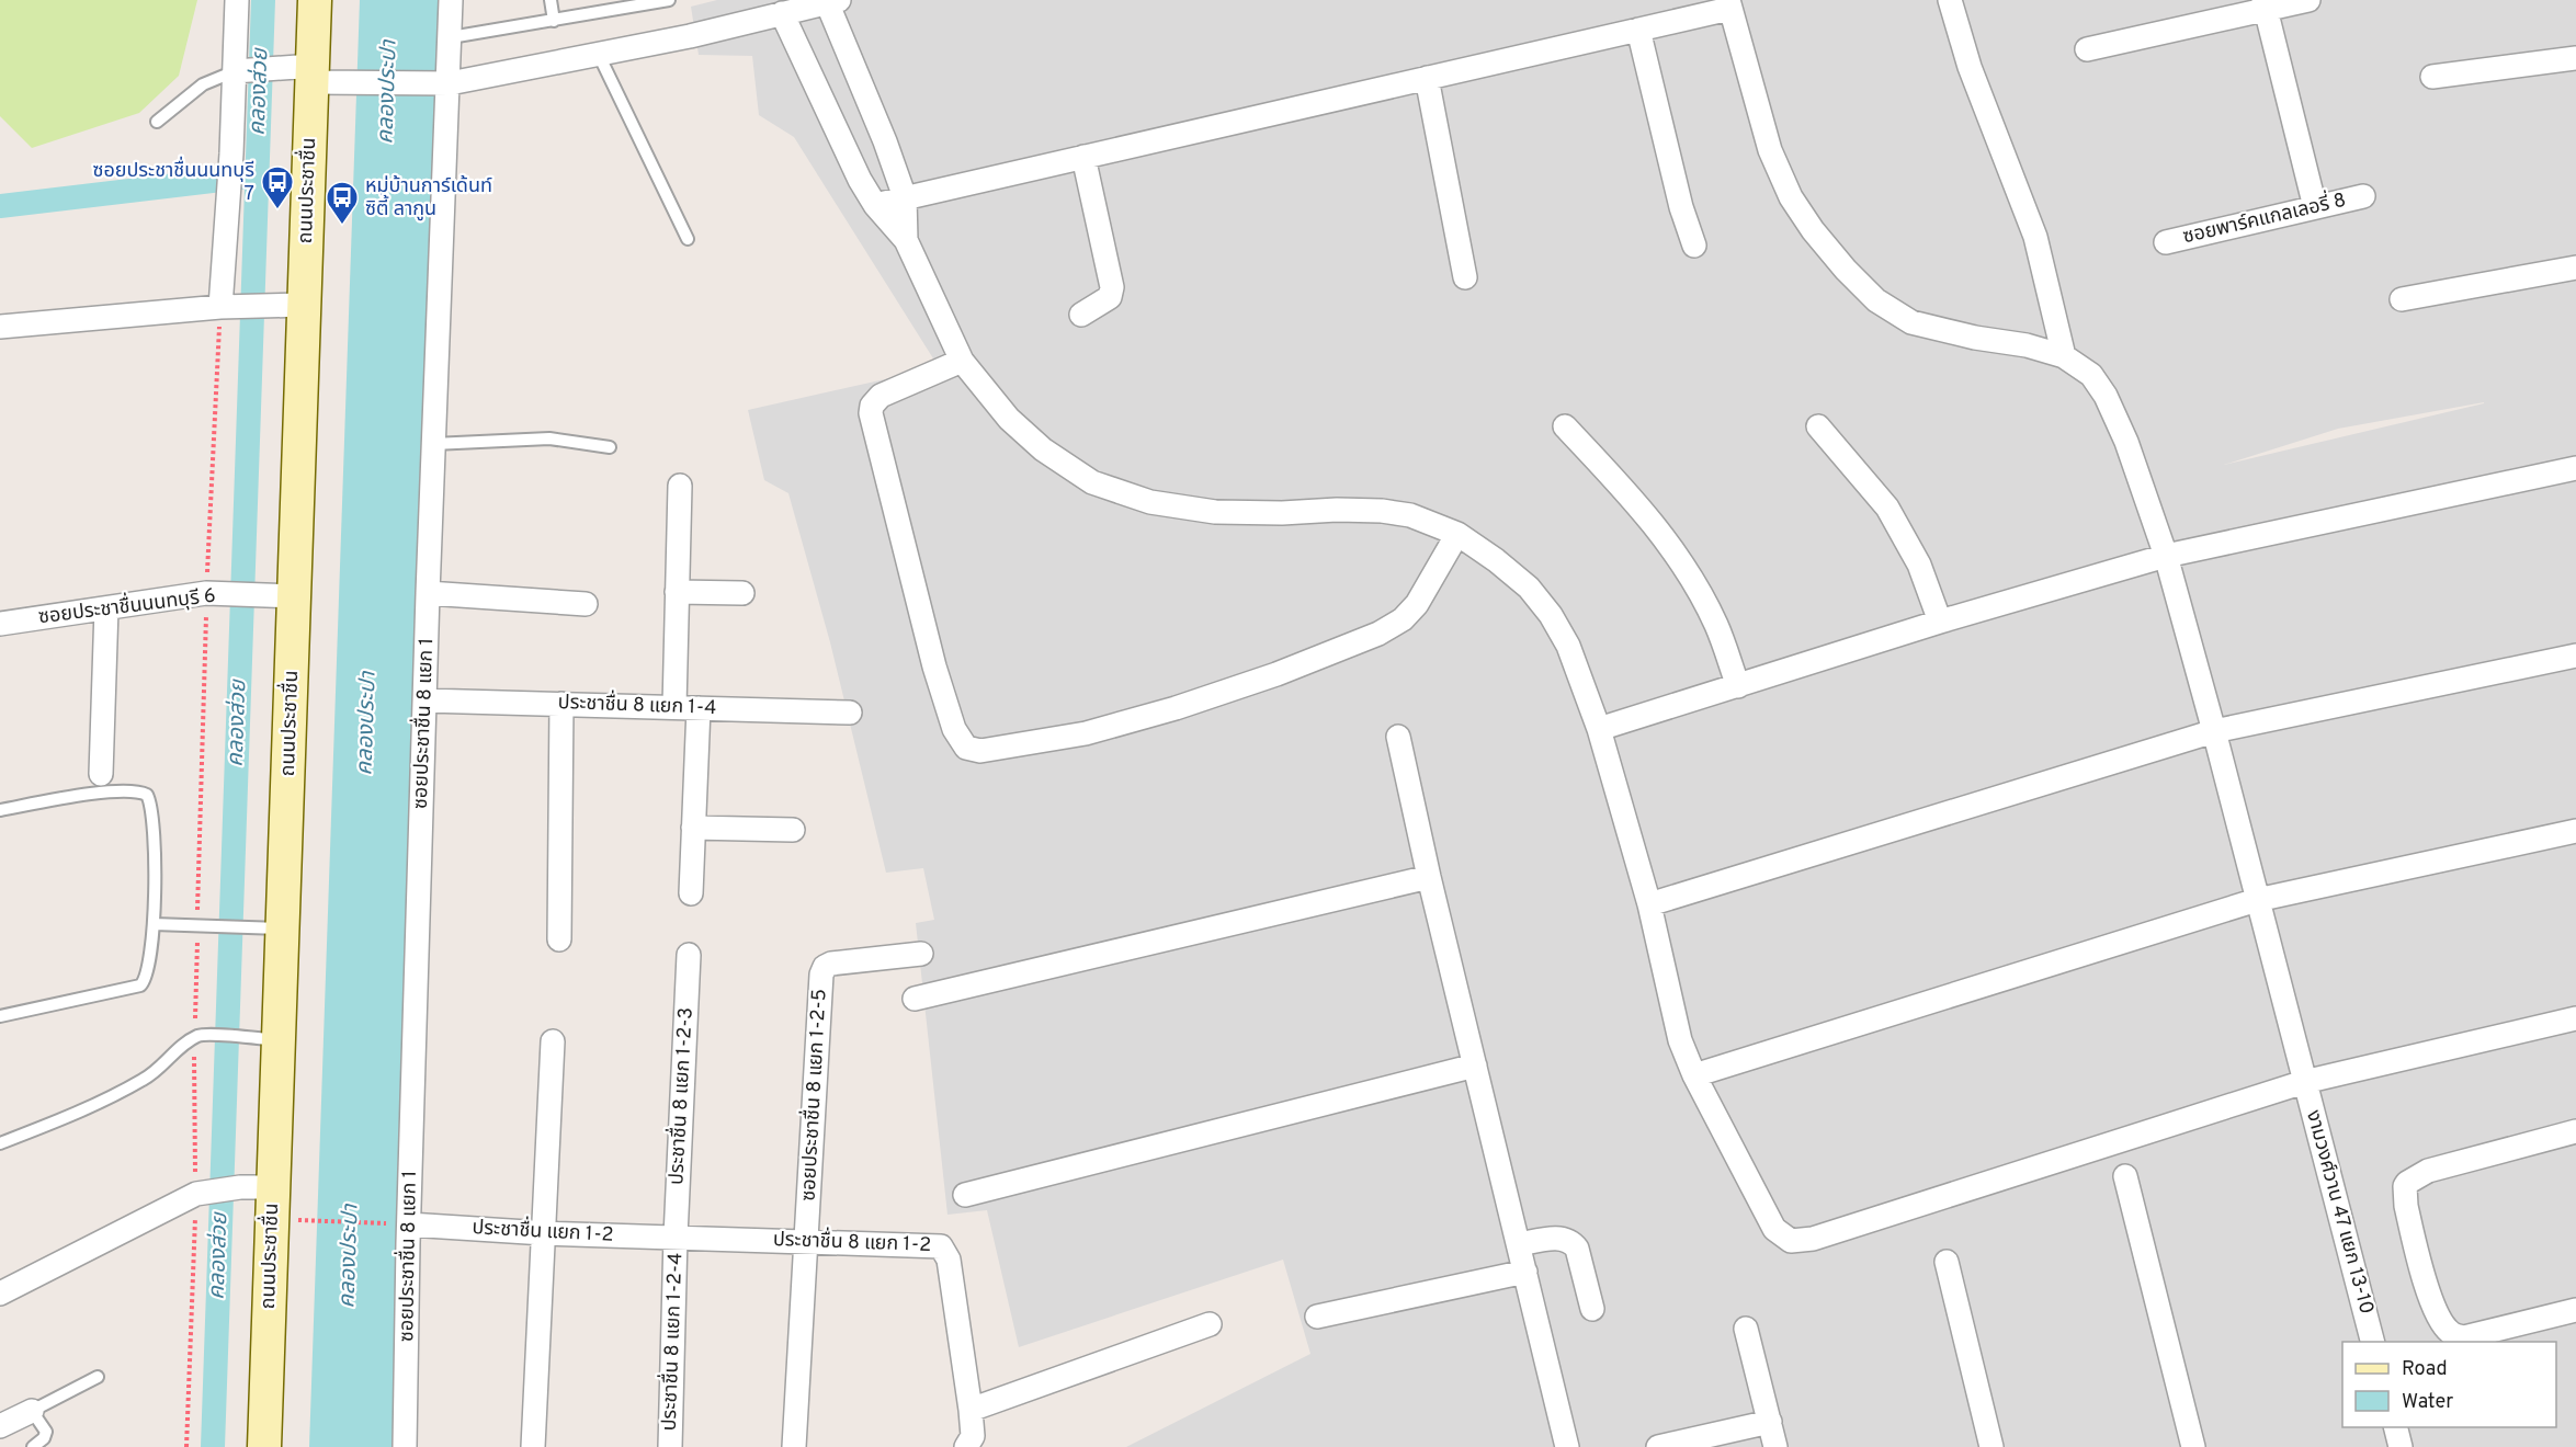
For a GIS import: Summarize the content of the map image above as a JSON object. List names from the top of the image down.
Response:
{
  "streets": {
    "main road": ["ถนนประชาชื่น"],
    "street": [
      "ซอยพาร์คแกลเลอรี่ 8",
      "ซอยประชาชื่นนนทบุรี 6",
      "ประชาชื่น 8 แยก 1-4",
      "ซอยประชาชื่น 8 แยก 1",
      "ซอยประชาชื่น 8 แยก 1-2-5",
      "ประชาชื่น 8 แยก 1-2-3",
      "งามวงศ์วาน 47 แยก 13-10",
      "ประชาชื่น แยก 1-2",
      "ประชาชื่น 8 แยก 1-2",
      "ประชาชื่น 8 แยก 1-2-4"
    ]
  },
  "crossings": [
    ["ถนนประชาชื่น", "ซอยประชาชื่นนนทบุรี 6"],
    ["ประชาชื่น 8 แยก 1-4", "ซอยประชาชื่น 8 แยก 1"],
    ["ซอยประชาชื่น 8 แยก 1", "ประชาชื่น แยก 1-2"],
    ["ซอยประชาชื่น 8 แยก 1-2-5", "ประชาชื่น 8 แยก 1-2"],
    ["ประชาชื่น 8 แยก 1-2-3", "ประชาชื่น แยก 1-2"],
    ["ประชาชื่น 8 แยก 1-2-3", "ประชาชื่น 8 แยก 1-2"],
    ["ประชาชื่น 8 แยก 1-2-3", "ประชาชื่น 8 แยก 1-2-4"],
    ["ประชาชื่น แยก 1-2", "ประชาชื่น 8 แยก 1-2"],
    ["ประชาชื่น แยก 1-2", "ประชาชื่น 8 แยก 1-2-4"],
    ["ประชาชื่น 8 แยก 1-2", "ประชาชื่น 8 แยก 1-2-4"]
  ],
  "water": ["คลองส่วย", "คลองประปา"],
  "places": {
    "bus stop": ["ซอยประชาชื่นนนทบุรี 7", "หมู่บ้านการ์เด้นท์ ซิตี้ ลากูน"]
  },
  "legend": ["Road", "Water"]
}
